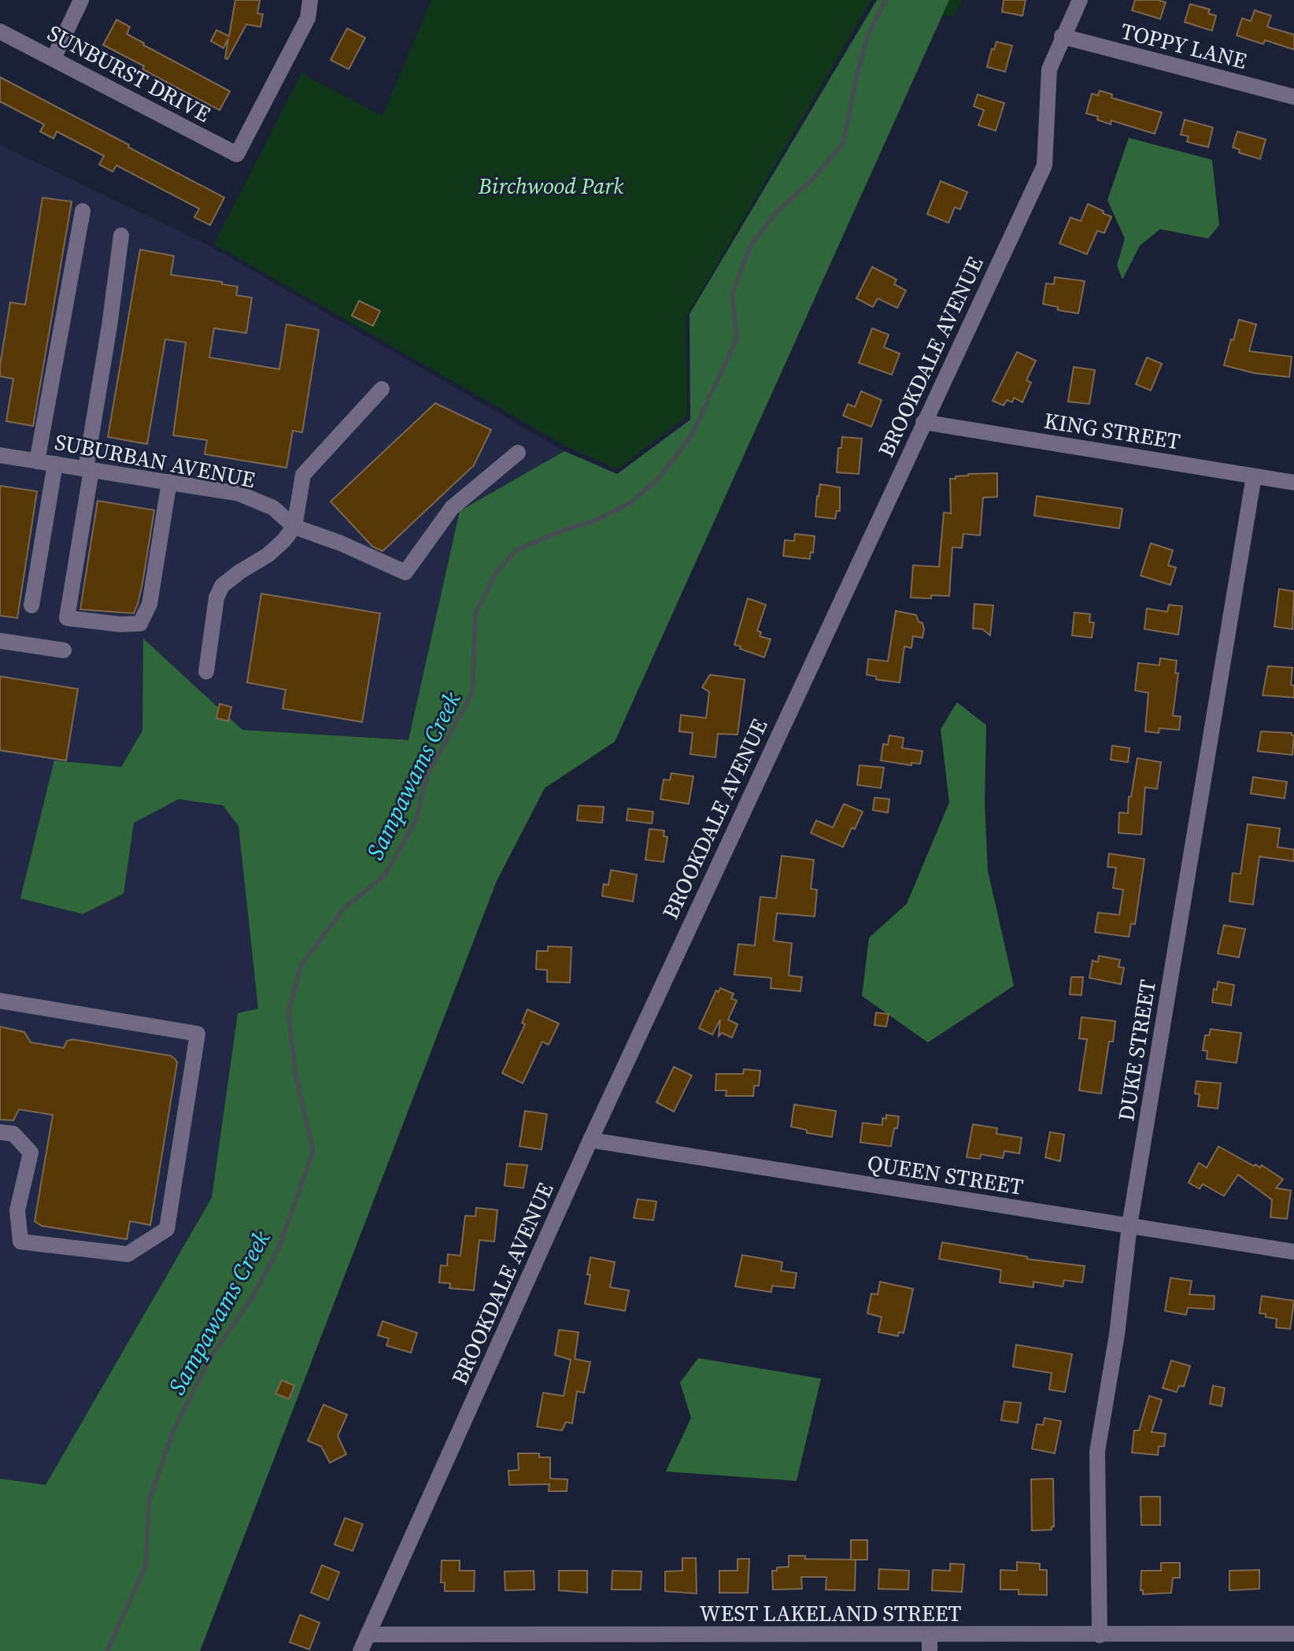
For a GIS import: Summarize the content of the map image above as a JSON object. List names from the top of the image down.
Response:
{
  "streets": {
    "street": [
      "TOPPY LANE",
      "SUNBURST DRIVE",
      "BROOKDALE AVENUE",
      "KING STREET",
      "SUBURBAN AVENUE",
      "DUKE STREET",
      "QUEEN STREET",
      "WEST LAKELAND STREET"
    ]
  },
  "crossings": [
    ["TOPPY LANE", "BROOKDALE AVENUE"],
    ["BROOKDALE AVENUE", "KING STREET"],
    ["BROOKDALE AVENUE", "QUEEN STREET"],
    ["BROOKDALE AVENUE", "WEST LAKELAND STREET"],
    ["KING STREET", "DUKE STREET"],
    ["DUKE STREET", "QUEEN STREET"],
    ["DUKE STREET", "WEST LAKELAND STREET"]
  ],
  "water": ["Sampawams Creek"],
  "parks": ["Birchwood Park"]
}
